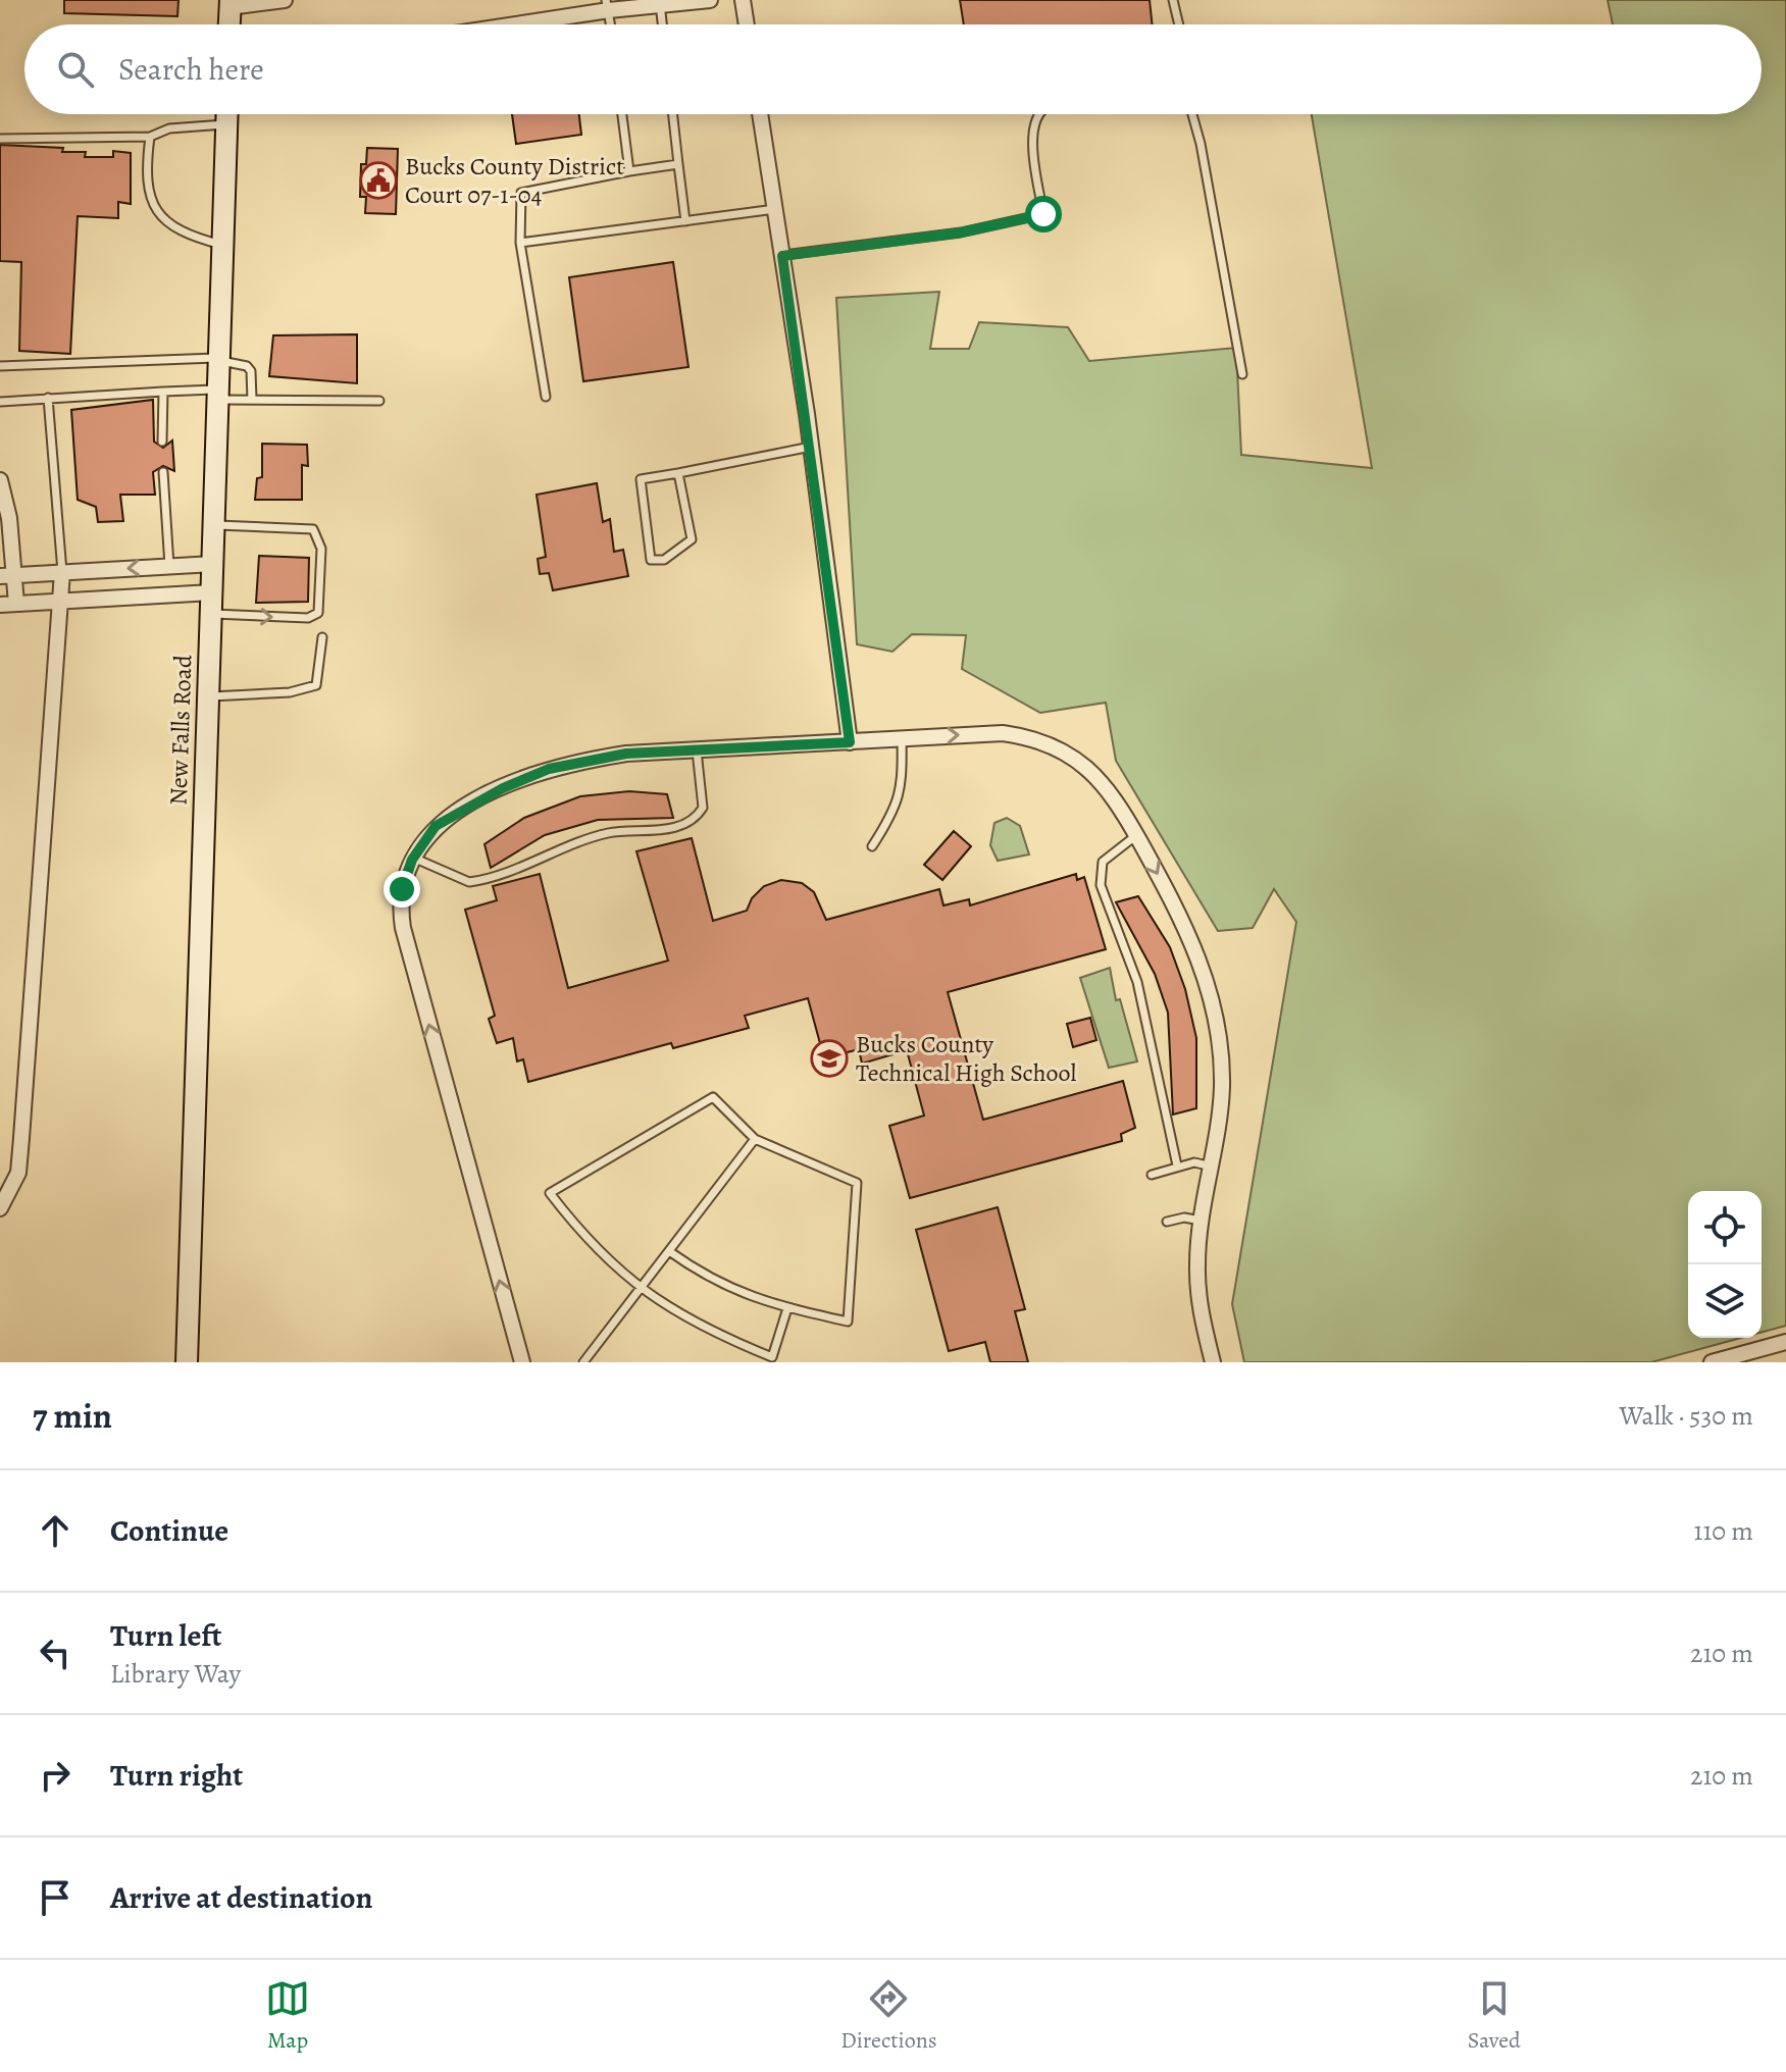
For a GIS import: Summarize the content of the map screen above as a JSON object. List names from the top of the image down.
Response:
{
  "streets": {
    "main road": ["New Falls Road"]
  },
  "places": {
    "public building": ["Bucks County District Court 07-1-04"],
    "school or university": ["Bucks County Technical High School"]
  },
  "page": {
    "search": "Search here",
    "heading": ["7 min", "Walk · 530 m"],
    "list": [
      ["Continue", "110 m"],
      ["Turn left", "Library Way", "210 m"],
      ["Turn right", "210 m"],
      "Arrive at destination"
    ],
    "nav": ["Map", "Directions", "Saved"]
  }
}
